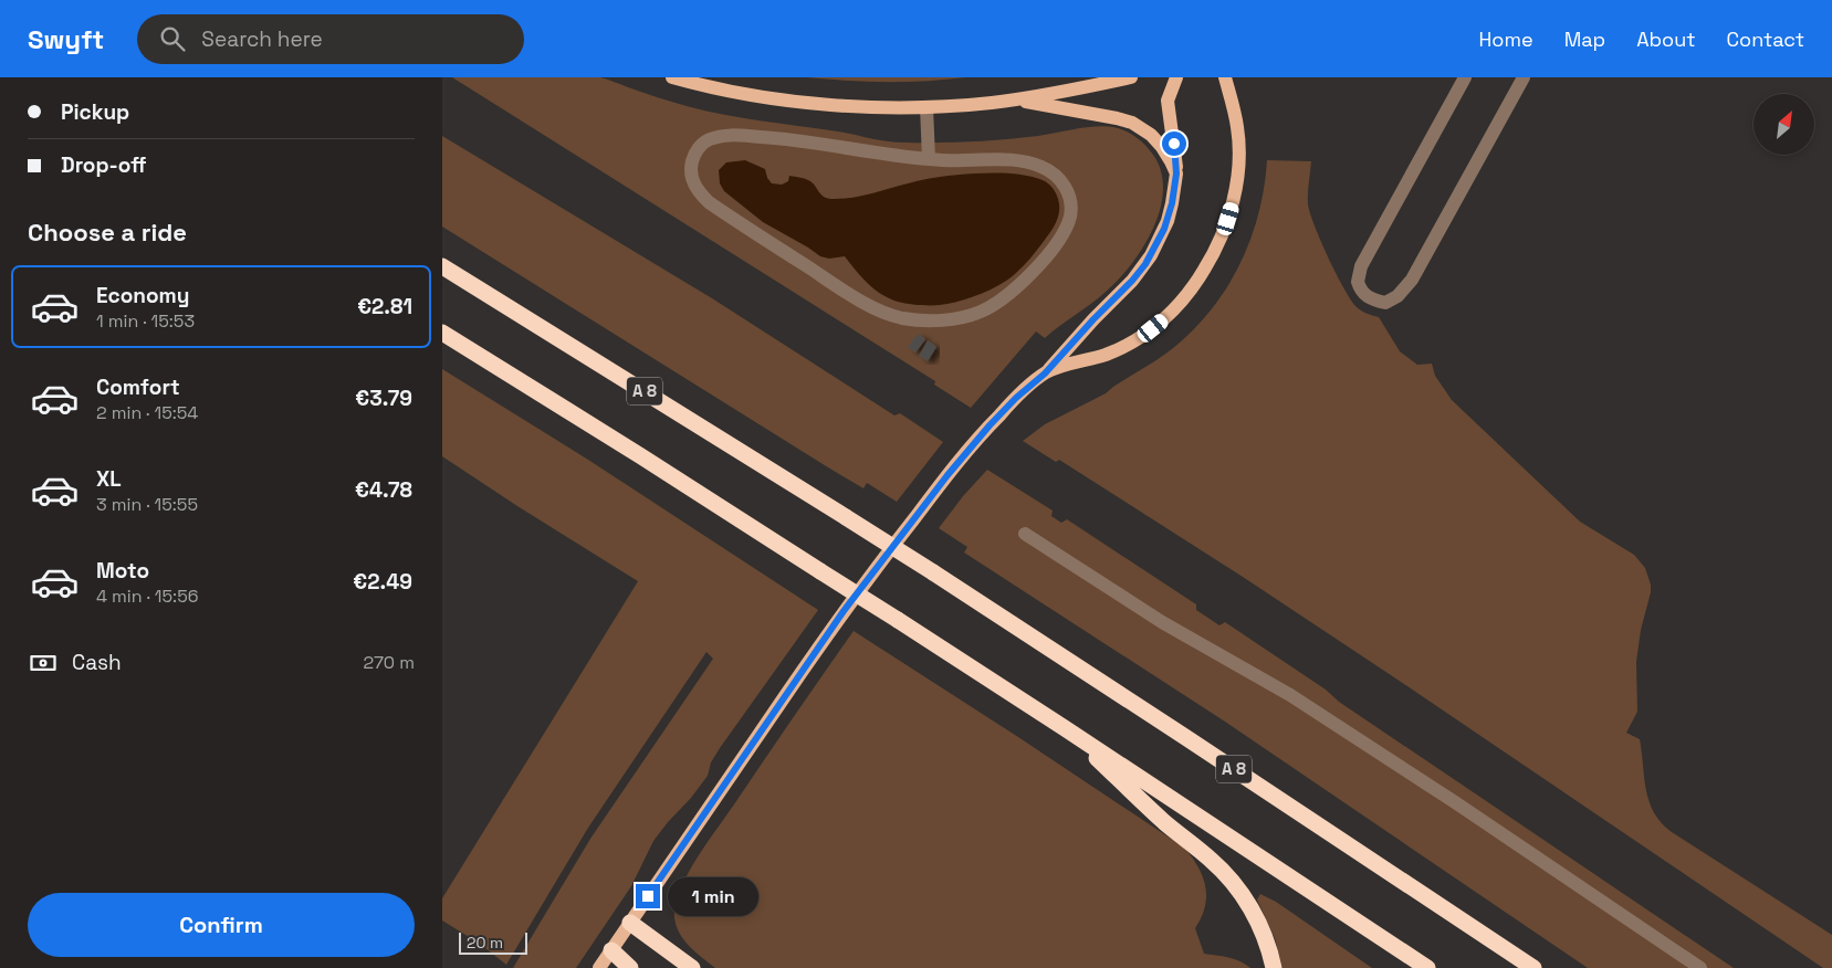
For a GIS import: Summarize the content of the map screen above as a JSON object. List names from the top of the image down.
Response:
{
  "streets": {
    "highway": ["A 8"]
  },
  "scale_bar": "20 m",
  "north": "top right",
  "page": {
    "header": "Swyft",
    "search": "Search here",
    "nav": [
      "Home",
      "Map",
      "About",
      "Contact"
    ],
    "banner": ["Pickup", "Drop-off"],
    "heading": "Choose a ride",
    "list": [
      {
        "name": "Economy",
        "note": "1 min · 15:53",
        "value": "€2.81"
      },
      {
        "name": "Comfort",
        "note": "2 min · 15:54",
        "value": "€3.79"
      },
      {
        "name": "XL",
        "note": "3 min · 15:55",
        "value": "€4.78"
      },
      {
        "name": "Moto",
        "note": "4 min · 15:56",
        "value": "€2.49"
      }
    ],
    "pay": ["Cash", "270 m"],
    "bubble": "1 min",
    "buttons": "Confirm",
    "scale": "20 m"
  }
}
